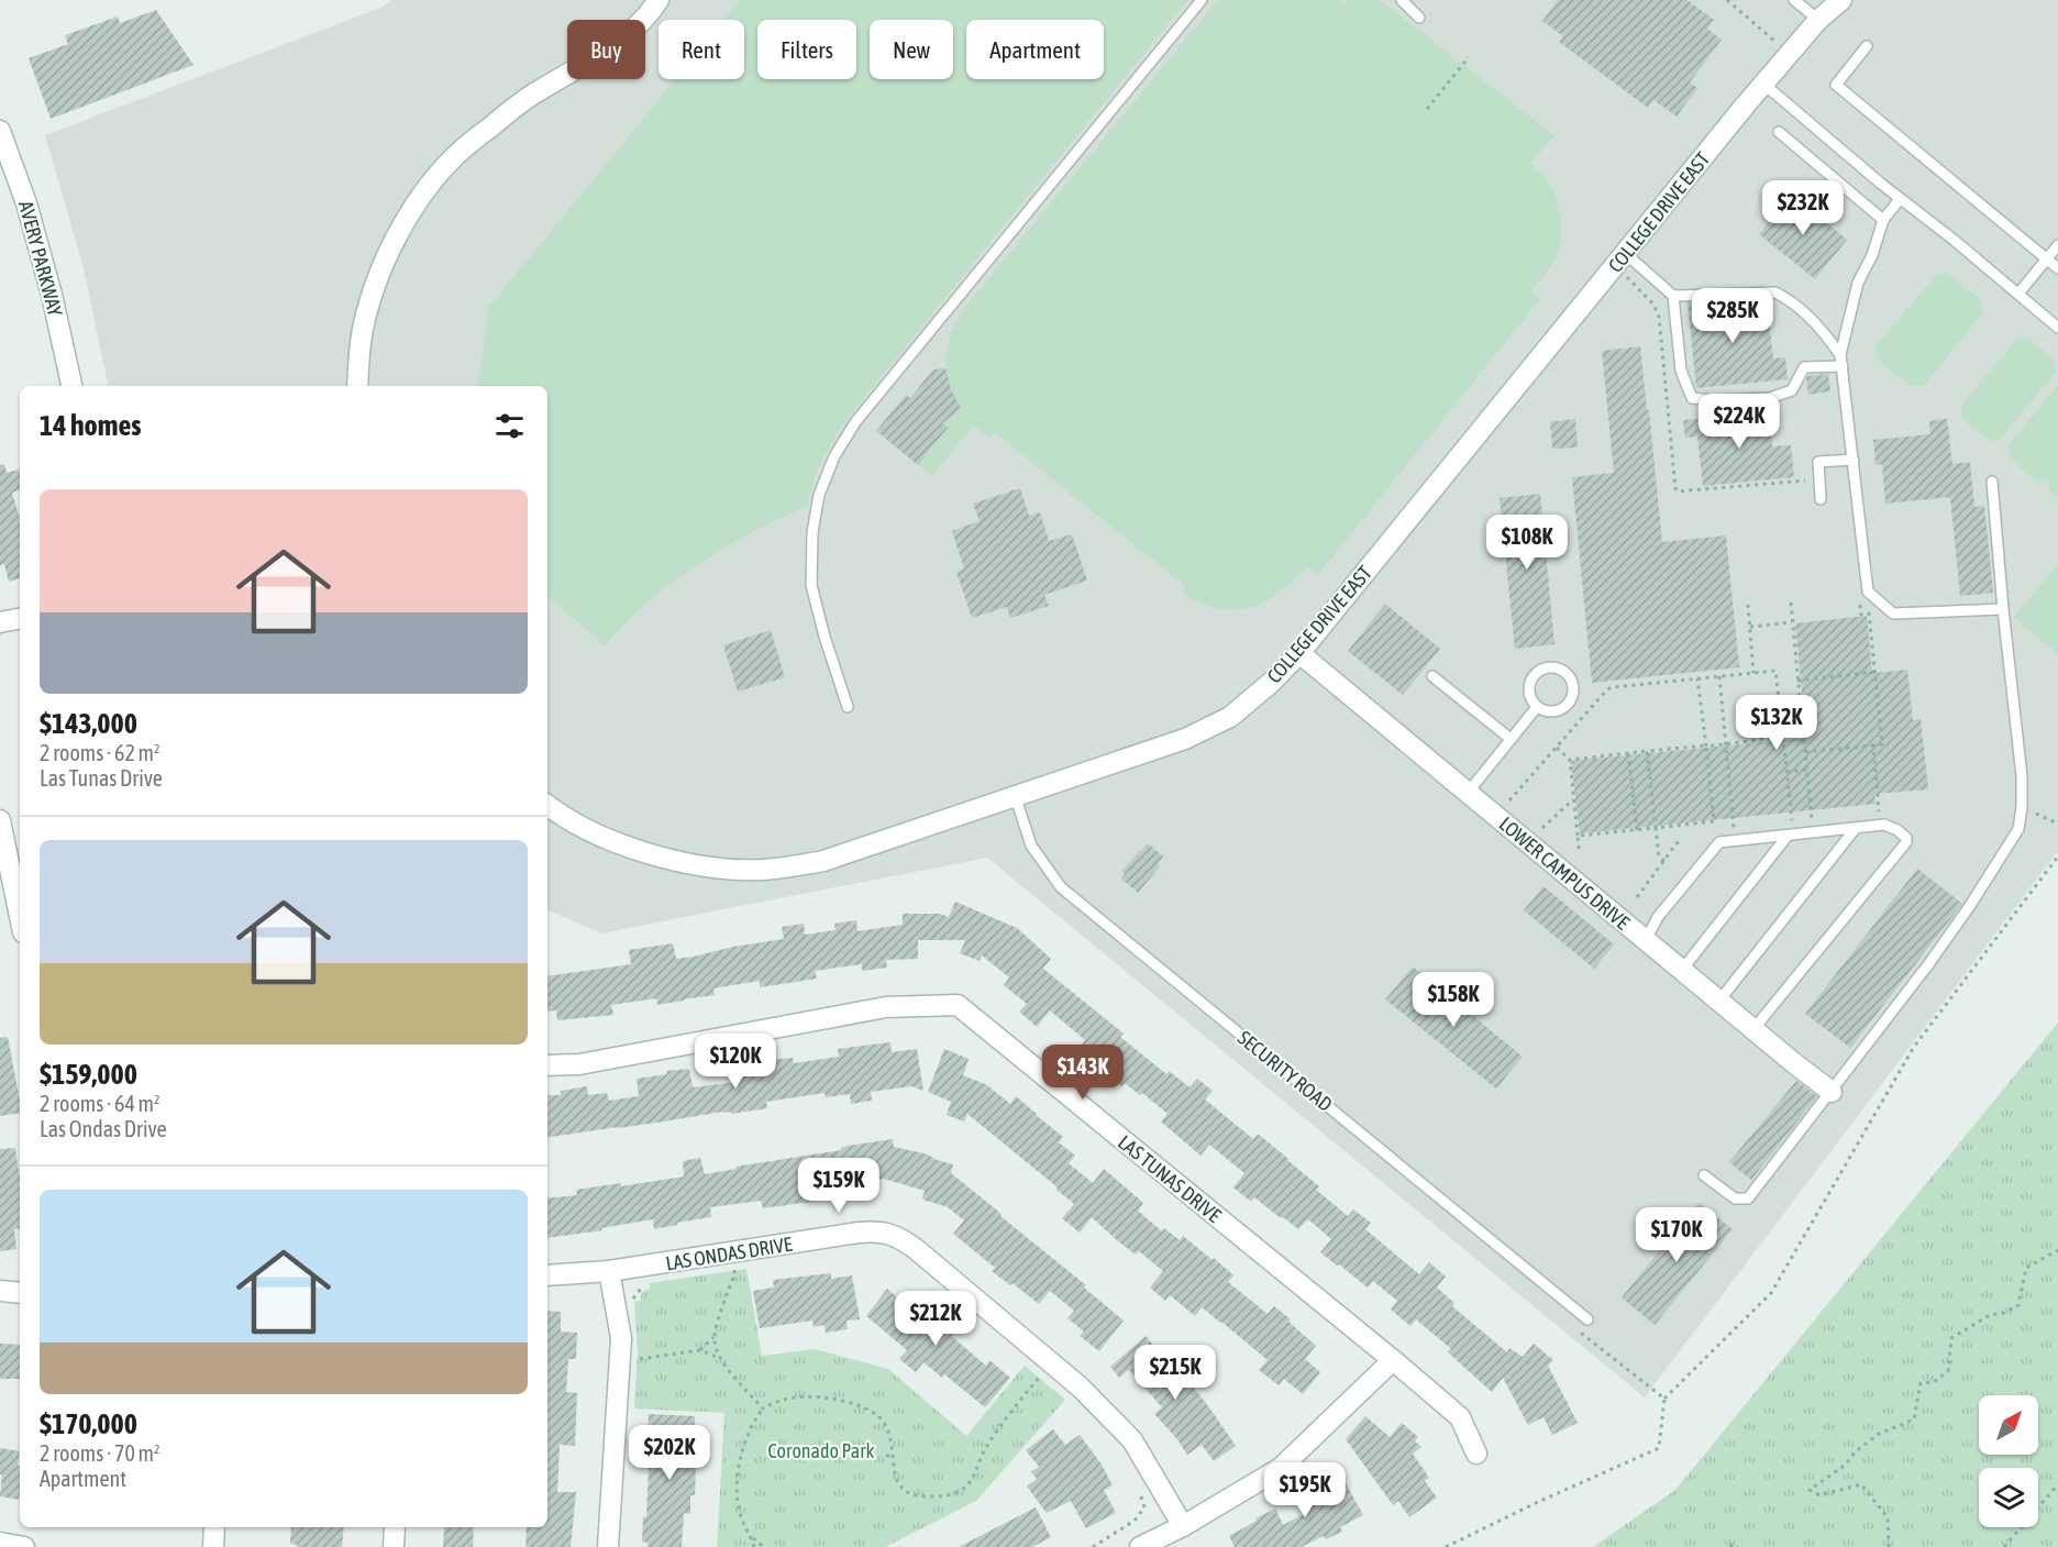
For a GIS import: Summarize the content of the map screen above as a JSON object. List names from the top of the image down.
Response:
{
  "streets": {
    "street": [
      "COLLEGE DRIVE EAST",
      "AVERY PARKWAY",
      "LOWER CAMPUS DRIVE",
      "LAS TUNAS DRIVE",
      "LAS ONDAS DRIVE"
    ],
    "lane": ["SECURITY ROAD"]
  },
  "crossings": [
    ["COLLEGE DRIVE EAST", "LOWER CAMPUS DRIVE"],
    ["COLLEGE DRIVE EAST", "SECURITY ROAD"]
  ],
  "parks": ["Coronado Park"],
  "north": "top right",
  "page": {
    "chip": [
      "Buy",
      "Rent",
      "Filters",
      "New",
      "Apartment"
    ],
    "price": [
      "$232K",
      "$285K",
      "$224K",
      "$108K",
      "$132K",
      "$158K",
      "$120K",
      "$143K",
      "$159K",
      "$170K",
      "$212K",
      "$215K",
      "$202K",
      "$195K"
    ],
    "heading": "14 homes",
    "list": [
      {
        "name": "$143,000",
        "note": "2 rooms · 62 m² · Las Tunas Drive"
      },
      {
        "name": "$159,000",
        "note": "2 rooms · 64 m² · Las Ondas Drive"
      },
      {
        "name": "$170,000",
        "note": "2 rooms · 70 m² · Apartment"
      }
    ]
  }
}
